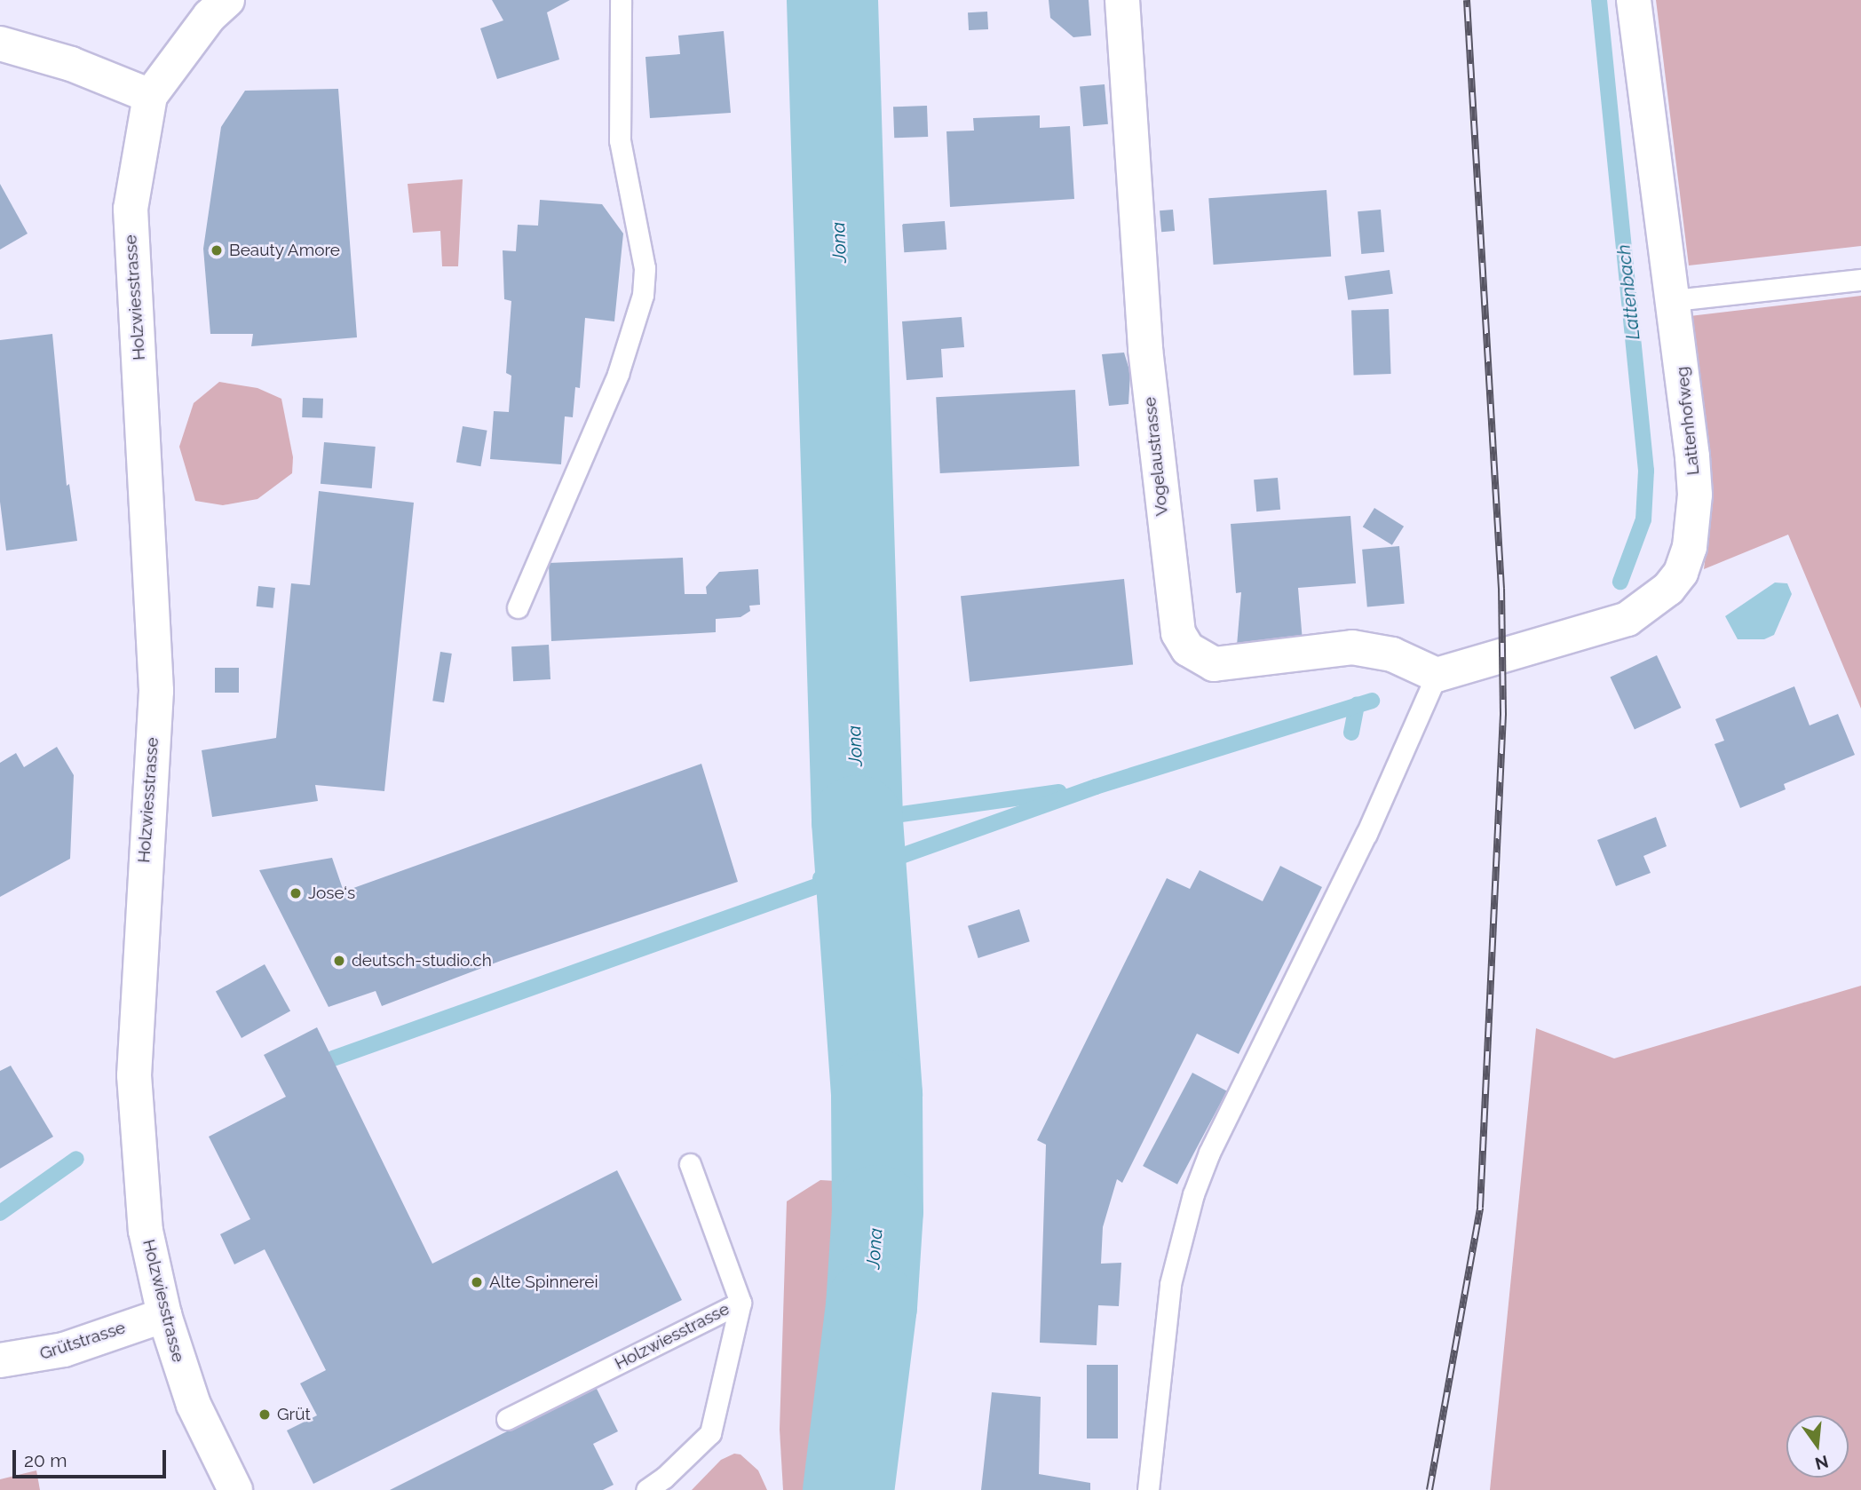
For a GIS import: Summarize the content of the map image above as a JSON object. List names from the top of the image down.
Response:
{
  "streets": {
    "street": [
      "Holzwiesstrasse",
      "Lattenhofweg",
      "Vogelaustrasse",
      "Grütstrasse"
    ]
  },
  "crossings": [
    ["Holzwiesstrasse", "Grütstrasse"],
    ["Lattenhofweg", "Vogelaustrasse"]
  ],
  "water": ["Jona", "Lattenbach"],
  "places": [
    "Beauty Amore",
    "Jose‘s",
    "deutsch-studio.ch",
    "Alte Spinnerei",
    "Grüt"
  ],
  "scale_bar": "20 m",
  "north": "bottom"
}
